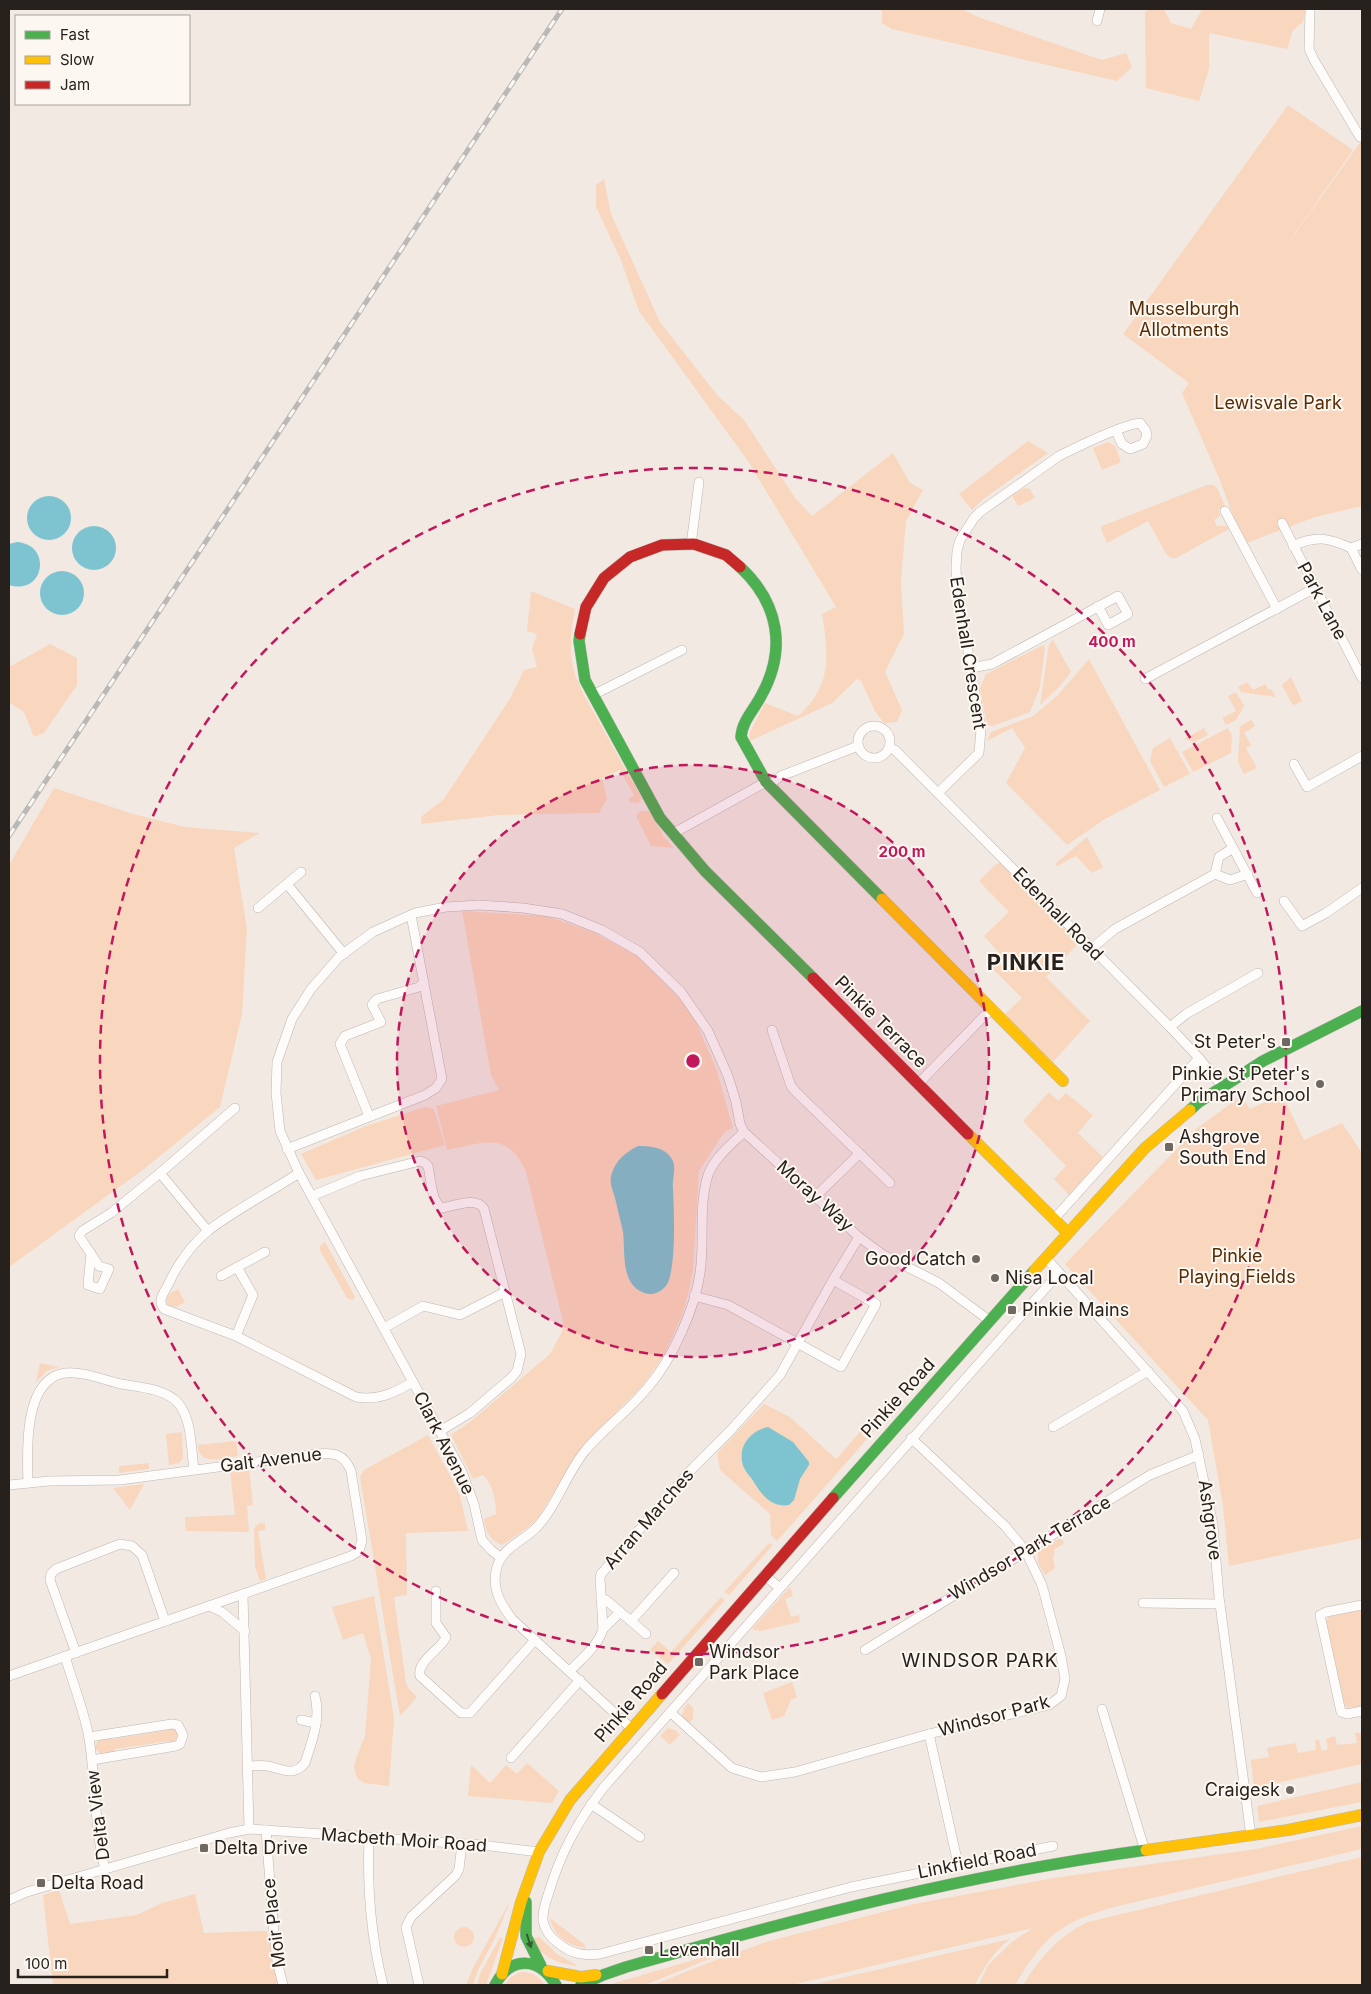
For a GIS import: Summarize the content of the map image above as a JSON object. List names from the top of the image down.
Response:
{
  "streets": {
    "main road": ["Pinkie Terrace", "Pinkie Road", "Linkfield Road"],
    "street": [
      "Park Lane",
      "Edenhall Crescent",
      "Edenhall Road",
      "Moray Way",
      "Clark Avenue",
      "Galt Avenue",
      "Arran Marches",
      "Ashgrove",
      "Windsor Park Terrace",
      "Windsor Park",
      "Delta View",
      "Macbeth Moir Road",
      "Moir Place"
    ]
  },
  "crossings": [
    ["Edenhall Crescent", "Edenhall Road"],
    ["Edenhall Road", "Pinkie Road"],
    ["Pinkie Terrace", "Pinkie Road"],
    ["Moray Way", "Pinkie Road"],
    ["Moray Way", "Clark Avenue"],
    ["Moray Way", "Arran Marches"],
    ["Pinkie Road", "Ashgrove"],
    ["Pinkie Road", "Windsor Park"],
    ["Pinkie Road", "Macbeth Moir Road"],
    ["Pinkie Road", "Linkfield Road"],
    ["Ashgrove", "Windsor Park Terrace"],
    ["Ashgrove", "Linkfield Road"],
    ["Windsor Park Terrace", "Windsor Park"],
    ["Delta View", "Macbeth Moir Road"],
    ["Macbeth Moir Road", "Moir Place"]
  ],
  "districts": ["PINKIE", "WINDSOR PARK"],
  "parks": ["Musselburgh Allotments", "Lewisvale Park", "Pinkie Playing Fields"],
  "places": {
    "transit": [
      "St Peter's",
      "Ashgrove South End",
      "Pinkie Mains",
      "Windsor Park Place",
      "Delta Drive",
      "Delta Road",
      "Levenhall"
    ],
    "other": [
      "Pinkie St Peter's Primary School",
      "Good Catch",
      "Nisa Local",
      "Craigesk"
    ]
  },
  "legend": ["Fast", "Slow", "Jam"],
  "scale_bar": "100 m",
  "rings": ["400 m", "200 m"]
}
